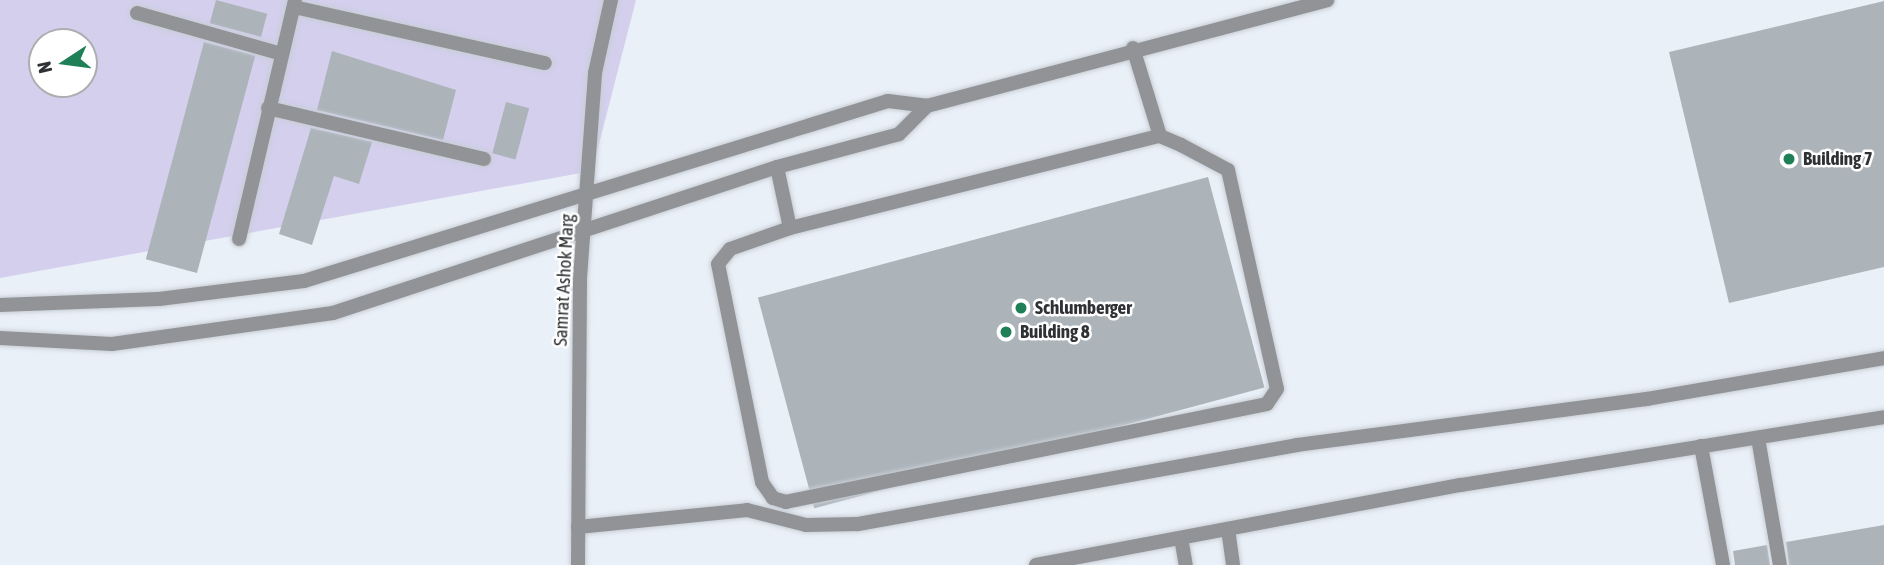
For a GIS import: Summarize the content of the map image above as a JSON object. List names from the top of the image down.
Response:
{
  "streets": {
    "street": ["Samrat Ashok Marg"]
  },
  "places": ["Building 7", "Schlumberger", "Building 8"],
  "north": "left"
}
